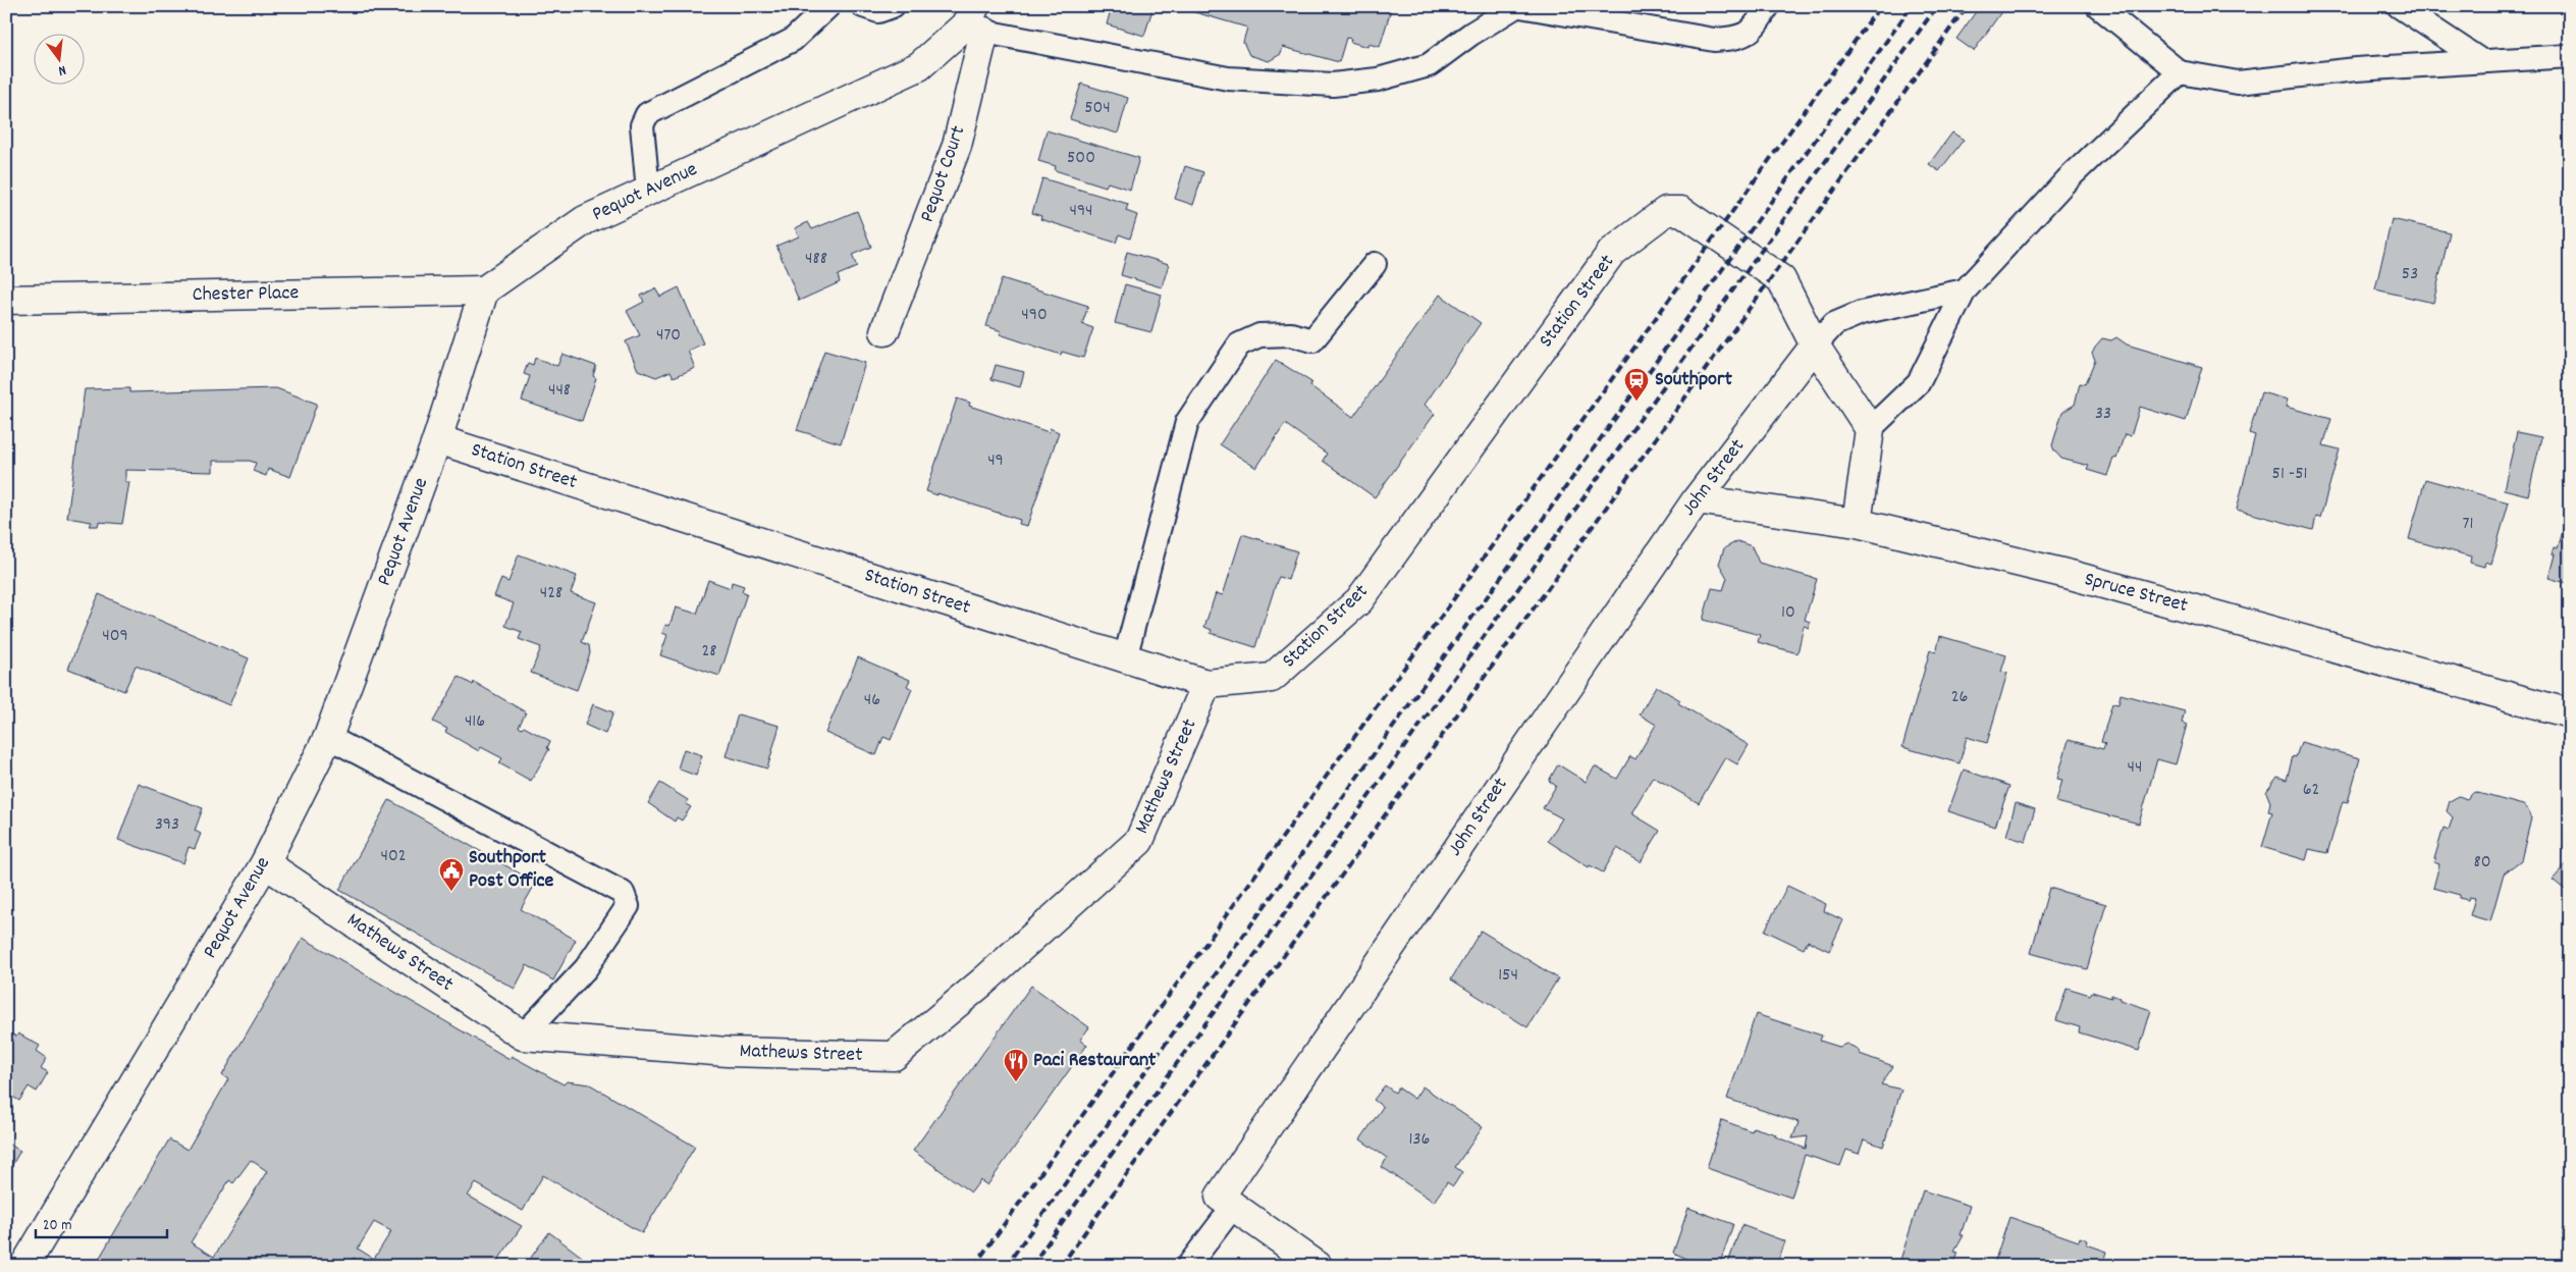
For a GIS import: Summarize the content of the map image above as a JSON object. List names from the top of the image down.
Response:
{
  "streets": {
    "street": [
      "Pequot Court",
      "Pequot Avenue",
      "Chester Place",
      "Station Street",
      "John Street",
      "Spruce Street",
      "Mathews Street"
    ]
  },
  "crossings": [
    ["Pequot Court", "Pequot Avenue"],
    ["Pequot Avenue", "Chester Place"],
    ["Pequot Avenue", "Station Street"],
    ["Pequot Avenue", "Mathews Street"],
    ["Station Street", "John Street"],
    ["Station Street", "Mathews Street"],
    ["John Street", "Spruce Street"]
  ],
  "places": {
    "station": ["Southport"],
    "public building": ["Southport Post Office"],
    "restaurant": ["Paci Restaurant"]
  },
  "house_numbers": [
    "504",
    "500",
    "494",
    "488",
    "53",
    "490",
    "470",
    "448",
    "33",
    "49",
    "51 -51",
    "71",
    "428",
    "10",
    "409",
    "28",
    "26",
    "46",
    "416",
    "44",
    "62",
    "393",
    "402",
    "80",
    "154",
    "136"
  ],
  "scale_bar": "20 m",
  "north": "bottom"
}
